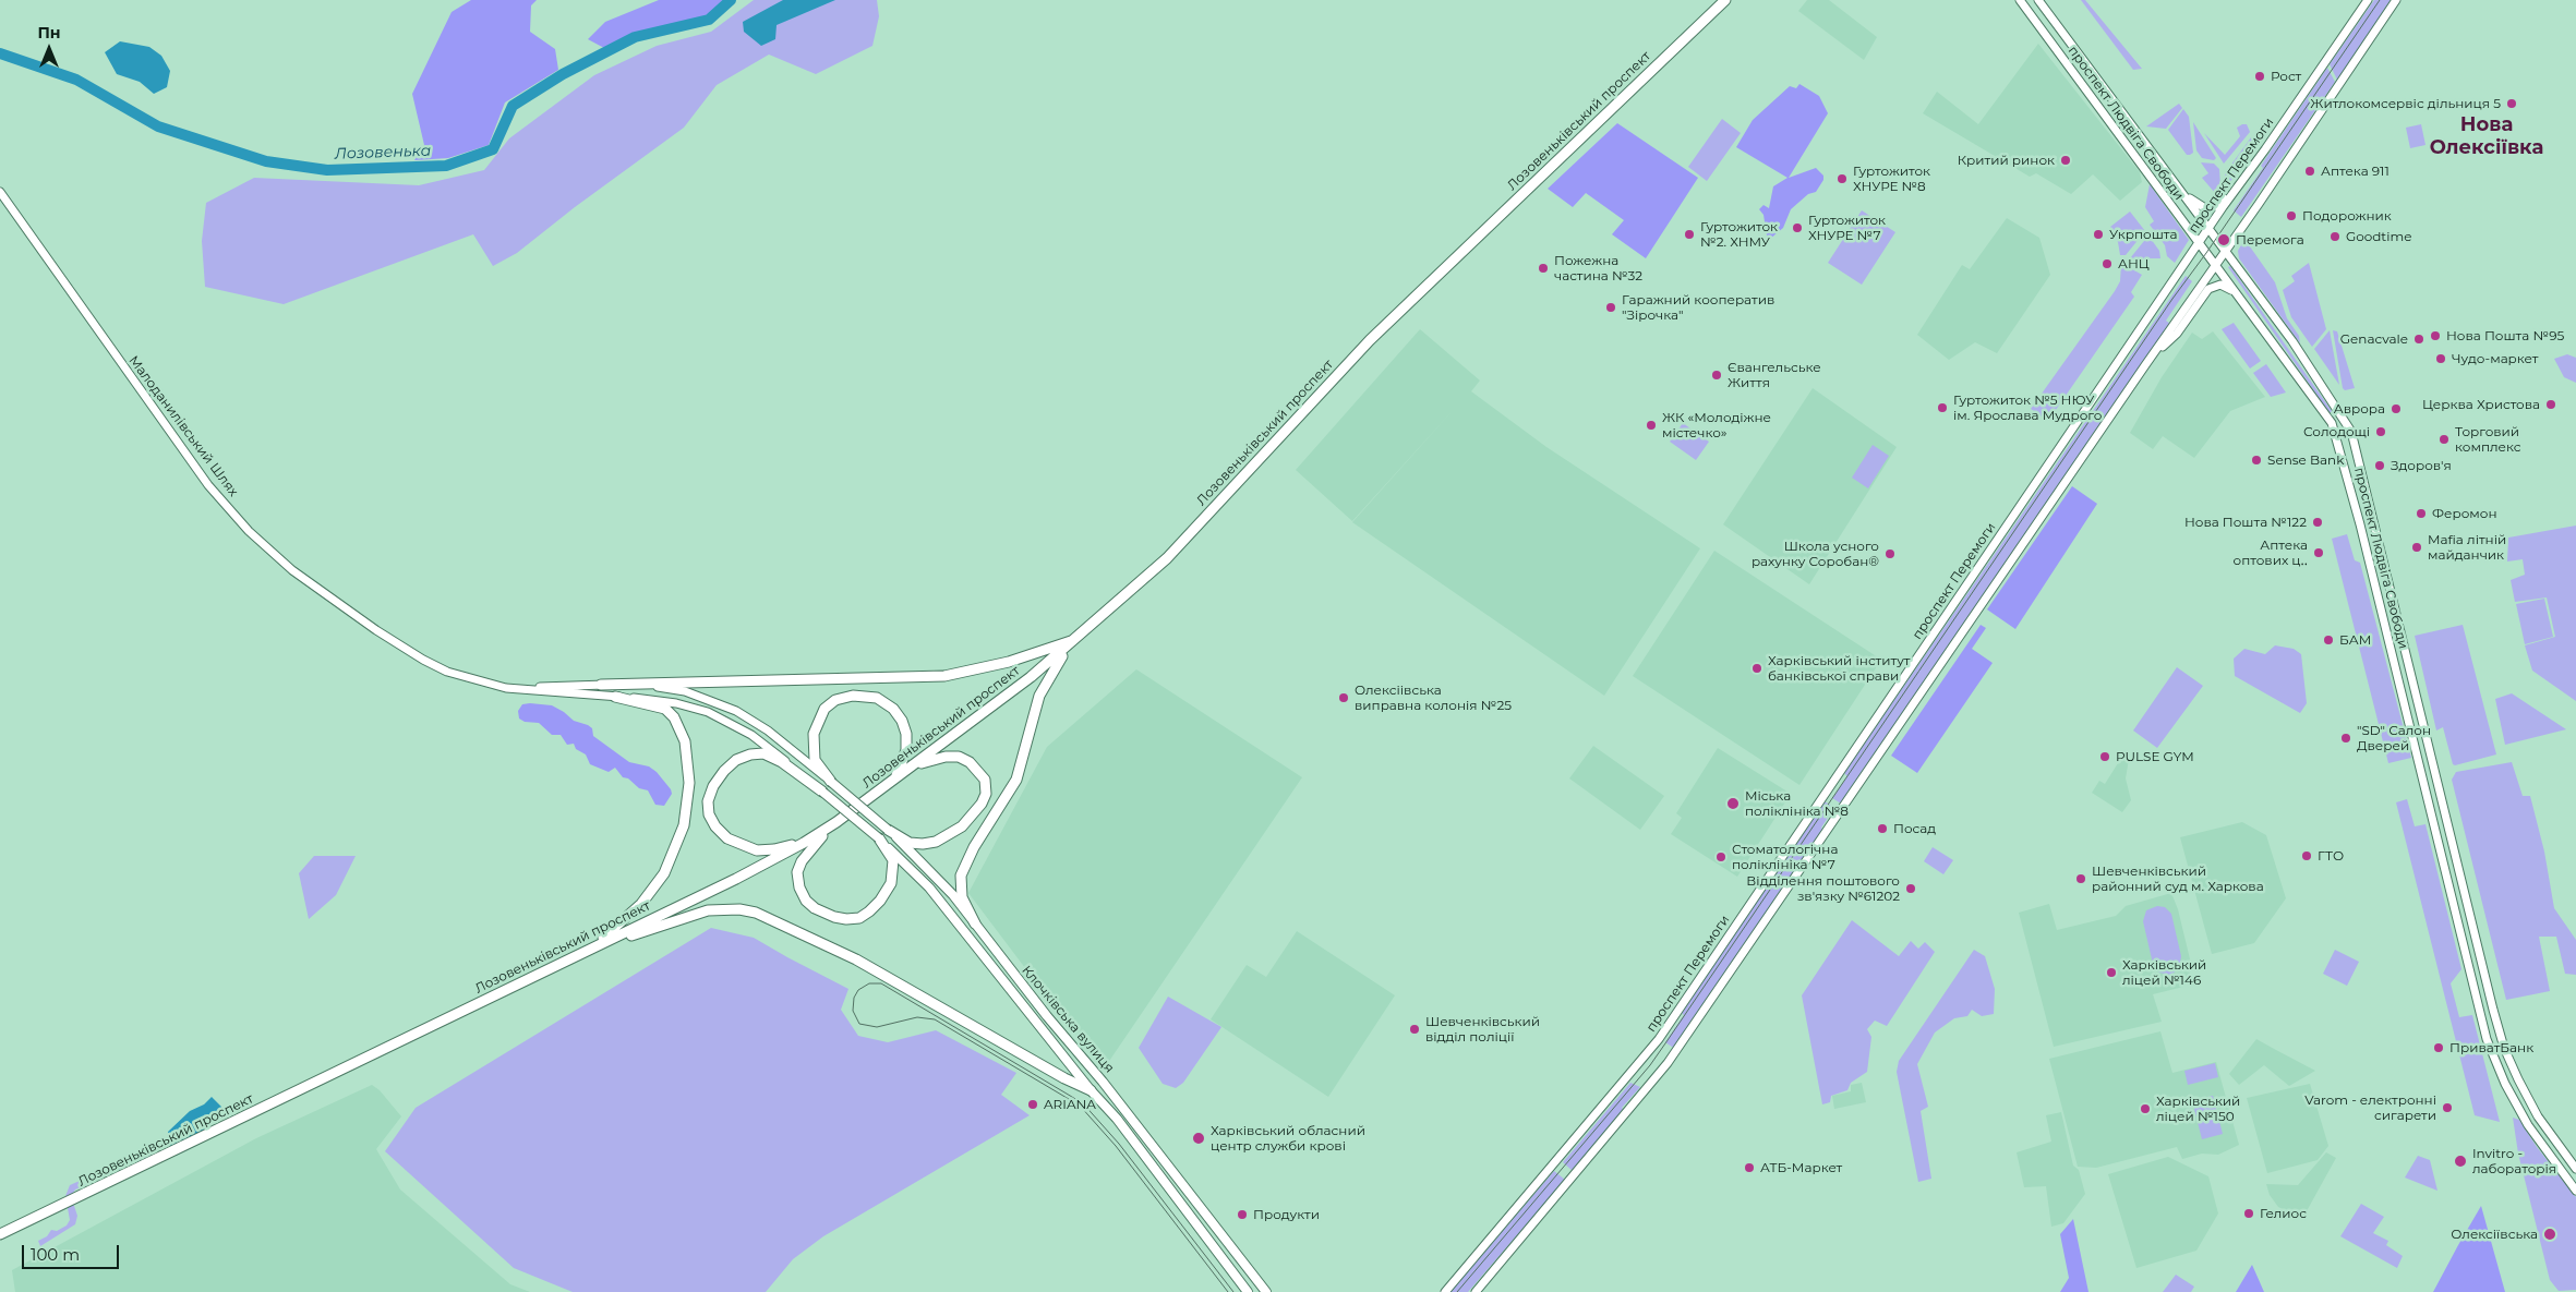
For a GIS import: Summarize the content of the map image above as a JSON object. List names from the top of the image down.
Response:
{
  "streets": {
    "highway": ["Лозовеньківський проспект"],
    "main road": [
      "проспект Людвіга Свободи",
      "проспект Перемоги",
      "Малоданилівський Шлях",
      "Клочківська вулиця"
    ]
  },
  "crossings": [
    ["проспект Людвіга Свободи", "проспект Перемоги"]
  ],
  "districts": ["Нова Олексіївка"],
  "water": ["Лозовенька"],
  "places": [
    "Рост",
    "Житлокомсервіс дільниця 5",
    "Критий ринок",
    "Аптека 911",
    "Гуртожиток ХНУРЕ №8",
    "Подорожник",
    "Гуртожиток ХНУРЕ №7",
    "Гуртожиток №2. ХНМУ",
    "Укрпошта",
    "Goodtime",
    "Перемога",
    "АНЦ",
    "Пожежна частина №32",
    "Гаражний кооператив \"Зірочка\"",
    "Нова Пошта №95",
    "Genacvale",
    "Чудо-маркет",
    "Євангельське Життя",
    "Церква Христова",
    "Гуртожиток №5 НЮУ ім. Ярослава Мудрого",
    "Аврора",
    "ЖК «Молодіжне містечко»",
    "Солодощі",
    "Торговий комплекс",
    "Sense Bank",
    "Здоров'я",
    "Феромон",
    "Нова Пошта №122",
    "Mafia літній майданчик",
    "Аптека оптових ц‥",
    "Школа усного рахунку Соробан®",
    "БАМ",
    "Харківський інститут банківської справи",
    "Олексіівська виправна колонія №25",
    "\"SD\" Салон Дверей",
    "PULSE GYM",
    "Міська поліклініка №8",
    "Посад",
    "ГТО",
    "Стоматологічна поліклініка №7",
    "Шевченківський районний суд м. Харкова",
    "Відділення поштового зв'язку №61202",
    "Харківський ліцей №146",
    "Шевченківський відділ поліції",
    "ПриватБанк",
    "ARIANA",
    "Varom - електронні сигарети",
    "Харківський ліцей №150",
    "Харківський обласний центр служби крові",
    "Invitro - лабораторія",
    "АТБ-Маркет",
    "Гелиос",
    "Продукти",
    "Олексіївська"
  ],
  "scale_bar": "100 m",
  "north": "top"
}
